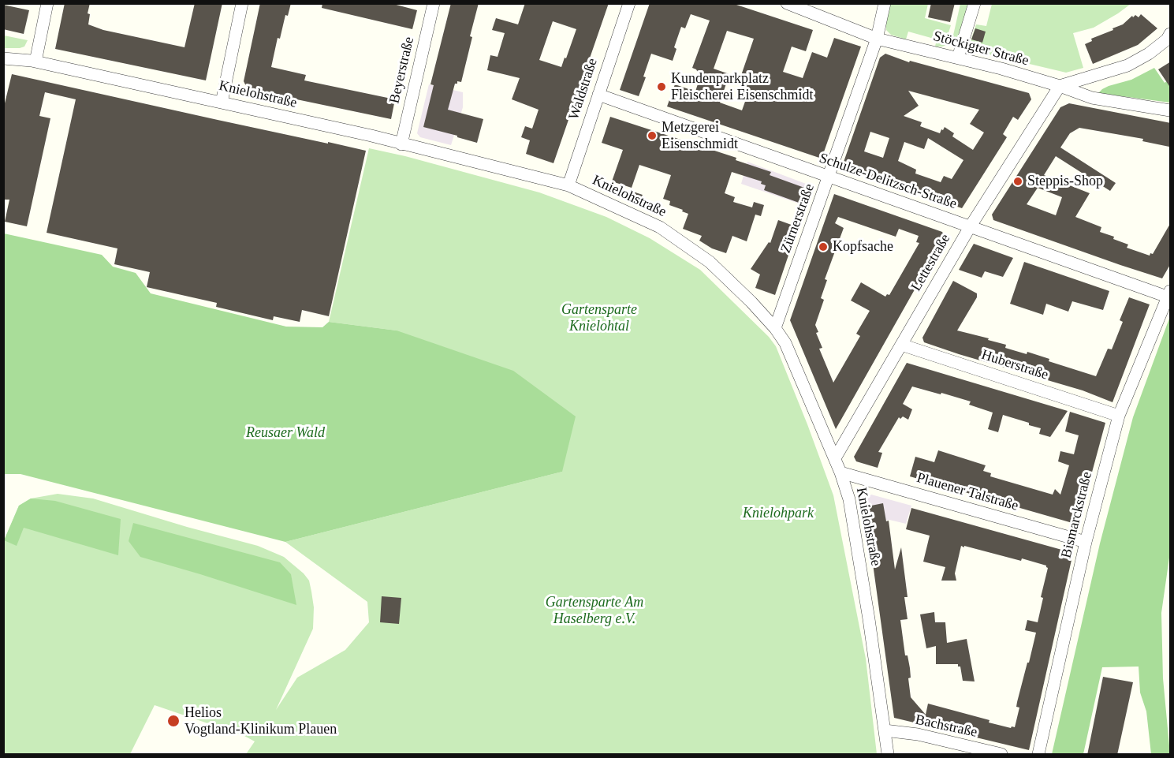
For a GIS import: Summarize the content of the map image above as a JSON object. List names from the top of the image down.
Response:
{
  "streets": {
    "street": [
      "Stöckigter Straße",
      "Beyerstraße",
      "Waldstraße",
      "Knielohstraße",
      "Schulze-Delitzsch-Straße",
      "Zürnerstraße",
      "Lettestraße",
      "Huberstraße",
      "Plauener Talstraße",
      "Bismarckstraße",
      "Bachstraße"
    ]
  },
  "crossings": [
    ["Stöckigter Straße", "Zürnerstraße"],
    ["Stöckigter Straße", "Lettestraße"],
    ["Beyerstraße", "Knielohstraße"],
    ["Waldstraße", "Knielohstraße"],
    ["Waldstraße", "Schulze-Delitzsch-Straße"],
    ["Knielohstraße", "Zürnerstraße"],
    ["Knielohstraße", "Lettestraße"],
    ["Knielohstraße", "Plauener Talstraße"],
    ["Knielohstraße", "Bachstraße"],
    ["Schulze-Delitzsch-Straße", "Zürnerstraße"],
    ["Schulze-Delitzsch-Straße", "Lettestraße"],
    ["Schulze-Delitzsch-Straße", "Bismarckstraße"],
    ["Lettestraße", "Huberstraße"],
    ["Huberstraße", "Bismarckstraße"],
    ["Plauener Talstraße", "Bismarckstraße"]
  ],
  "parks": [
    "Gartensparte Knielohtal",
    "Reusaer Wald",
    "Knielohpark",
    "Gartensparte Am Haselberg e.V."
  ],
  "places": [
    "Kundenparkplatz Fleischerei Eisenschmidt",
    "Metzgerei Eisenschmidt",
    "Steppis-Shop",
    "Kopfsache",
    "Helios Vogtland-Klinikum Plauen"
  ]
}
